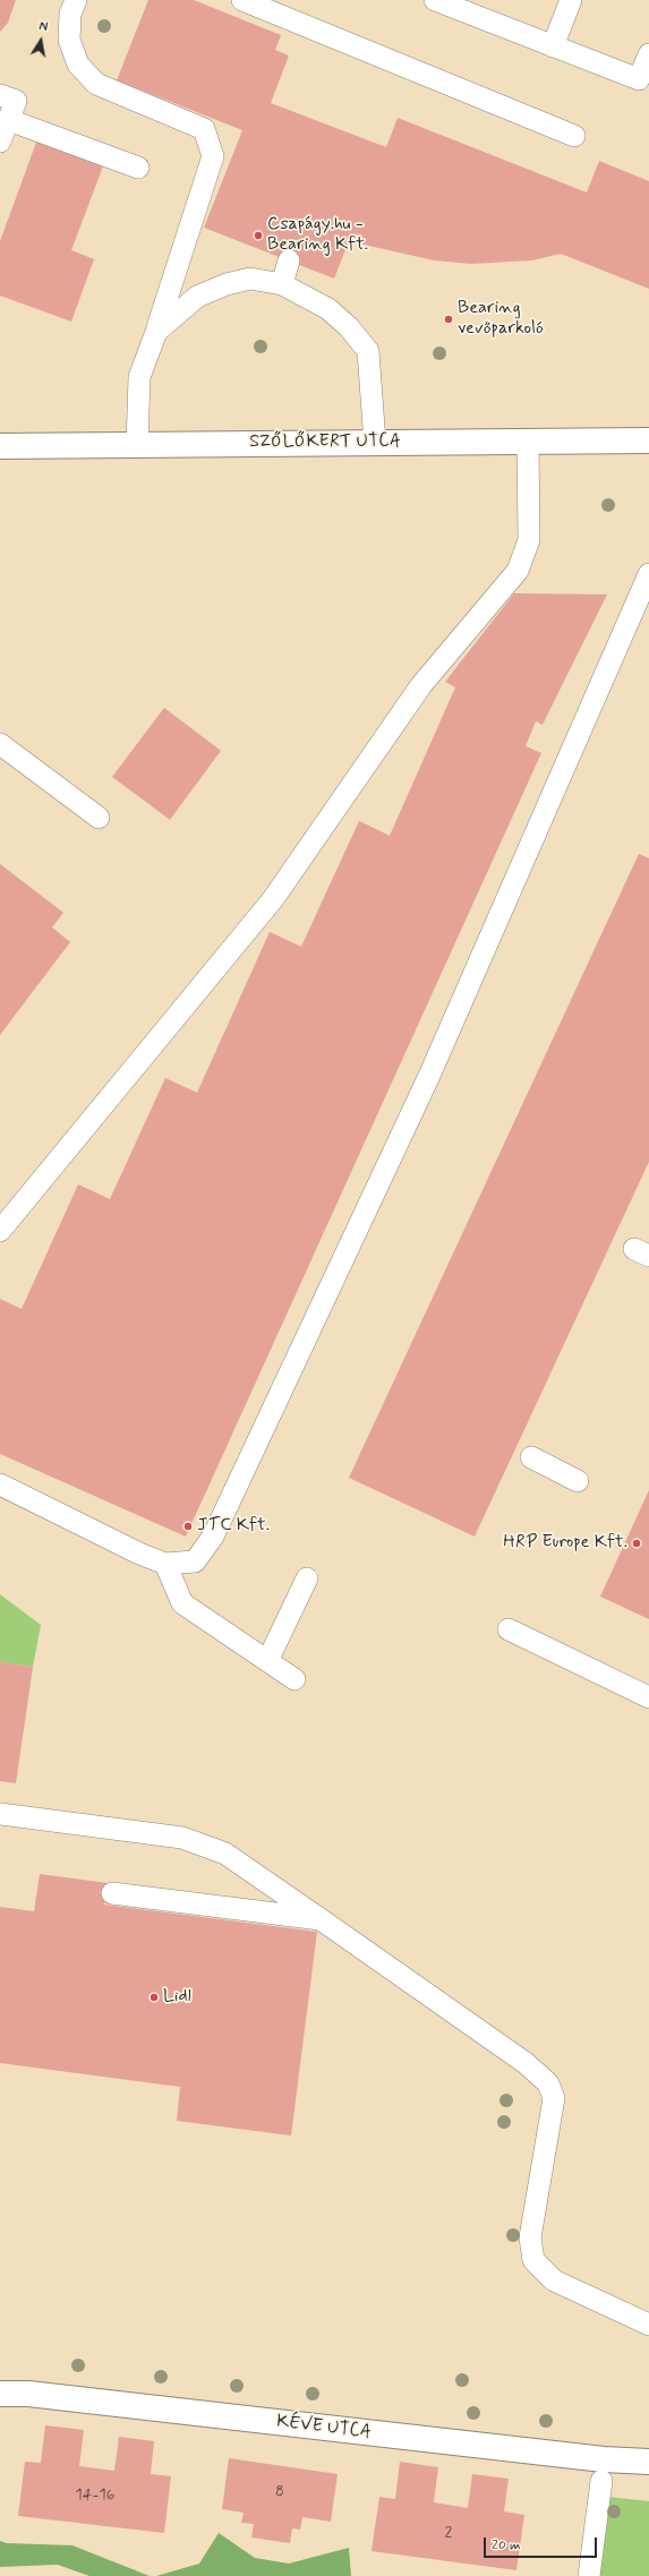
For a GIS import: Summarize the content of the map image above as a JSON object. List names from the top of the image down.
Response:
{
  "streets": {
    "street": ["SZŐLŐKERT UTCA", "KÉVE UTCA"]
  },
  "places": [
    "Csapágy.hu - Bearing Kft.",
    "Bearing vevőparkoló",
    "JTC Kft.",
    "HRP Europe Kft.",
    "Lidl"
  ],
  "house_numbers": ["8", "14-16", "2"],
  "scale_bar": "20 m",
  "north": "top"
}
